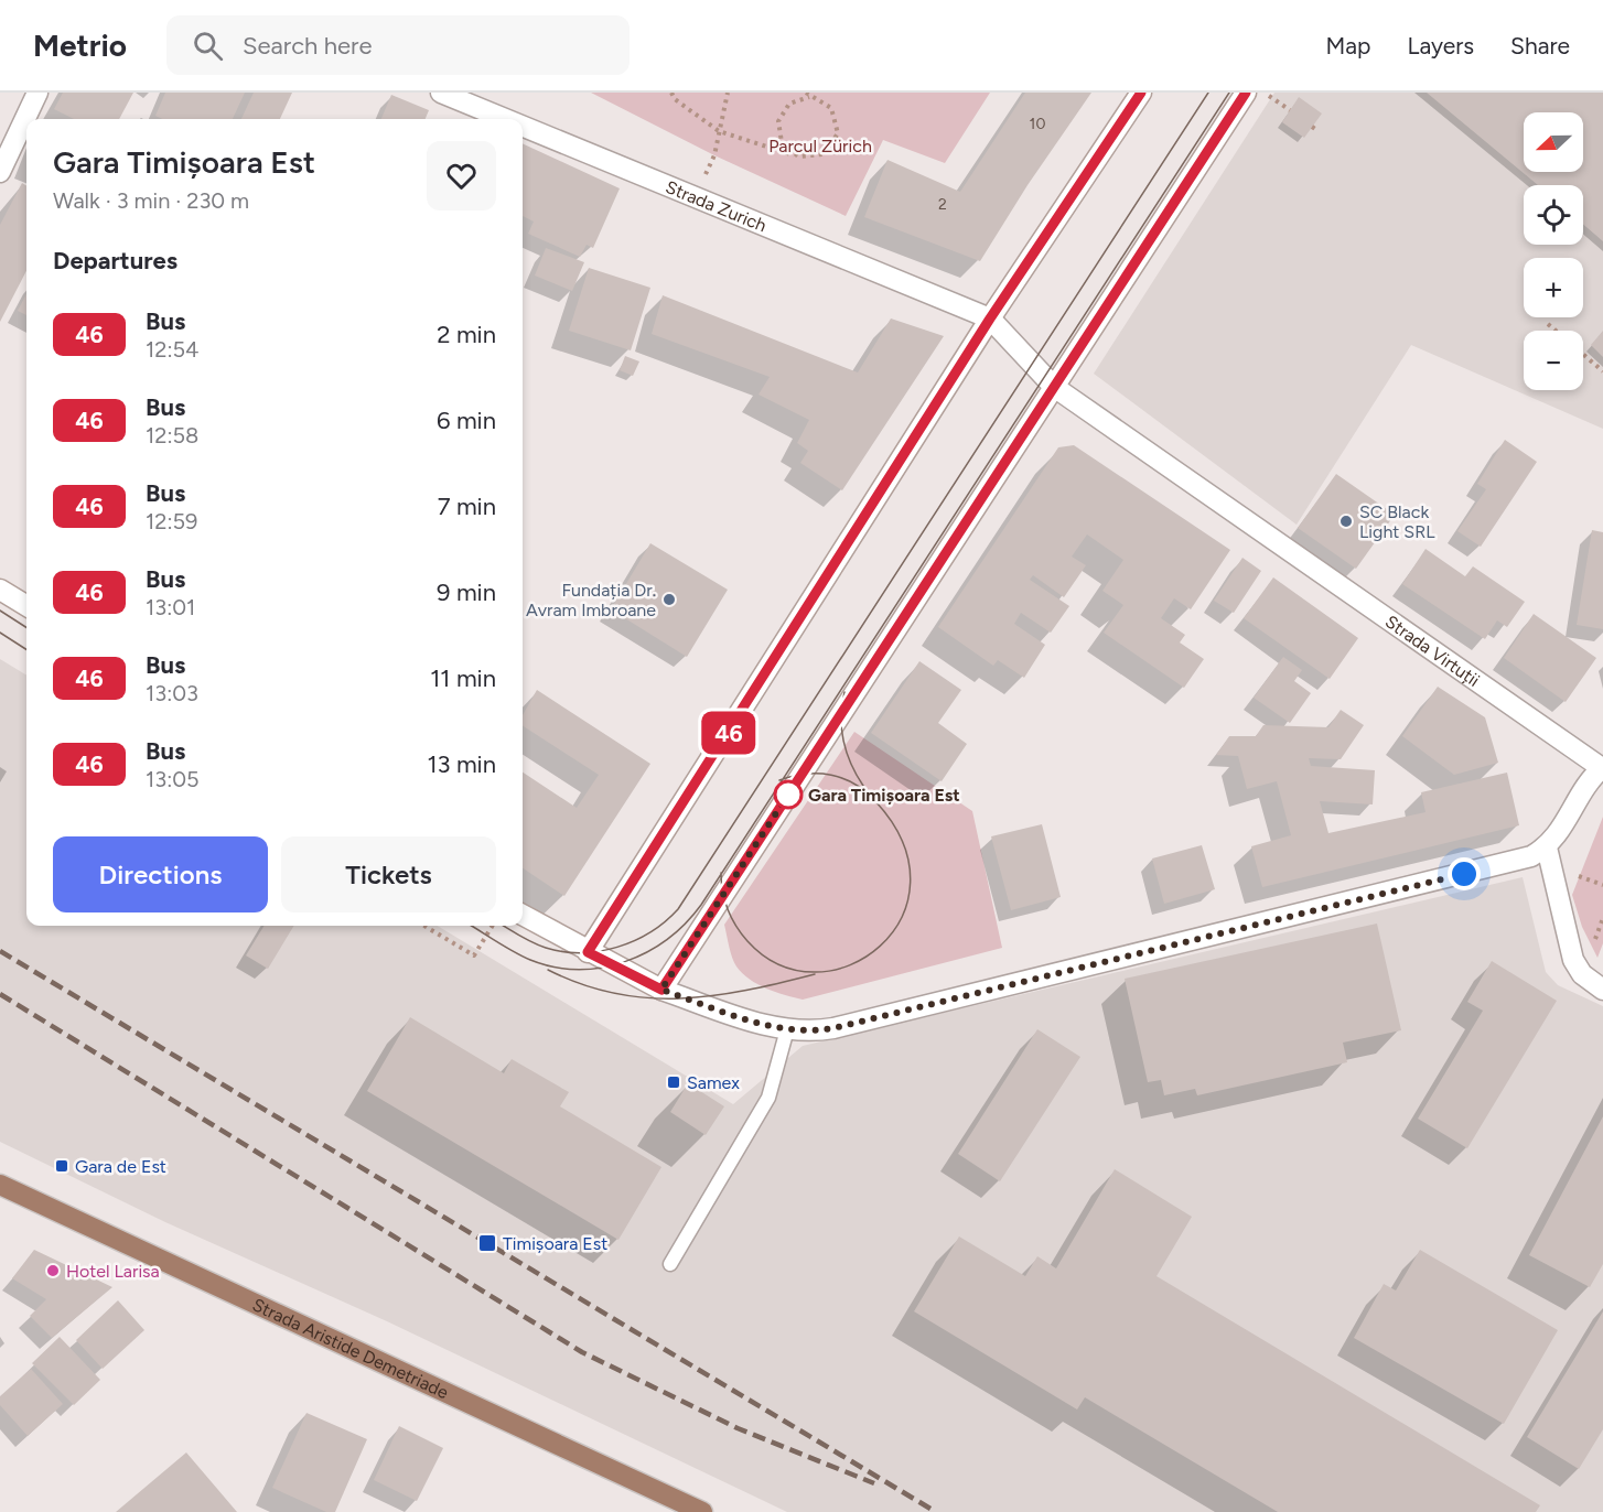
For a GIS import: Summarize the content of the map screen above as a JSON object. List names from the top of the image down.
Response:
{
  "streets": {
    "main road": ["Strada Aristide Demetriade"],
    "street": ["Strada Zurich", "Strada Virtuții"]
  },
  "crossings": [
    ["Strada Zurich", "Strada Virtuții"]
  ],
  "parks": ["Parcul Zürich"],
  "places": {
    "other": [
      "SC Black Light SRL",
      "Fundația Dr. Avram Imbroane",
      "Gara Timișoara Est",
      "Hotel Larisa"
    ],
    "transit": ["Samex", "Gara de Est", "Timișoara Est"]
  },
  "lines": ["bus line 46"],
  "house_numbers": ["10", "2"],
  "north": "left",
  "page": {
    "header": "Metrio",
    "search": "Search here",
    "nav": ["Map", "Layers", "Share"],
    "on_map": "46",
    "map_buttons": ["+", "−"],
    "heading": [
      ["Gara Timișoara Est", "Walk · 3 min · 230 m"],
      "Departures"
    ],
    "list": [
      {
        "mark": "46",
        "name": "Bus",
        "note": "12:54",
        "value": "2 min"
      },
      {
        "mark": "46",
        "name": "Bus",
        "note": "12:58",
        "value": "6 min"
      },
      {
        "mark": "46",
        "name": "Bus",
        "note": "12:59",
        "value": "7 min"
      },
      {
        "mark": "46",
        "name": "Bus",
        "note": "13:01",
        "value": "9 min"
      },
      {
        "mark": "46",
        "name": "Bus",
        "note": "13:03",
        "value": "11 min"
      },
      {
        "mark": "46",
        "name": "Bus",
        "note": "13:05",
        "value": "13 min"
      }
    ],
    "buttons": ["Directions", "Tickets"]
  }
}
